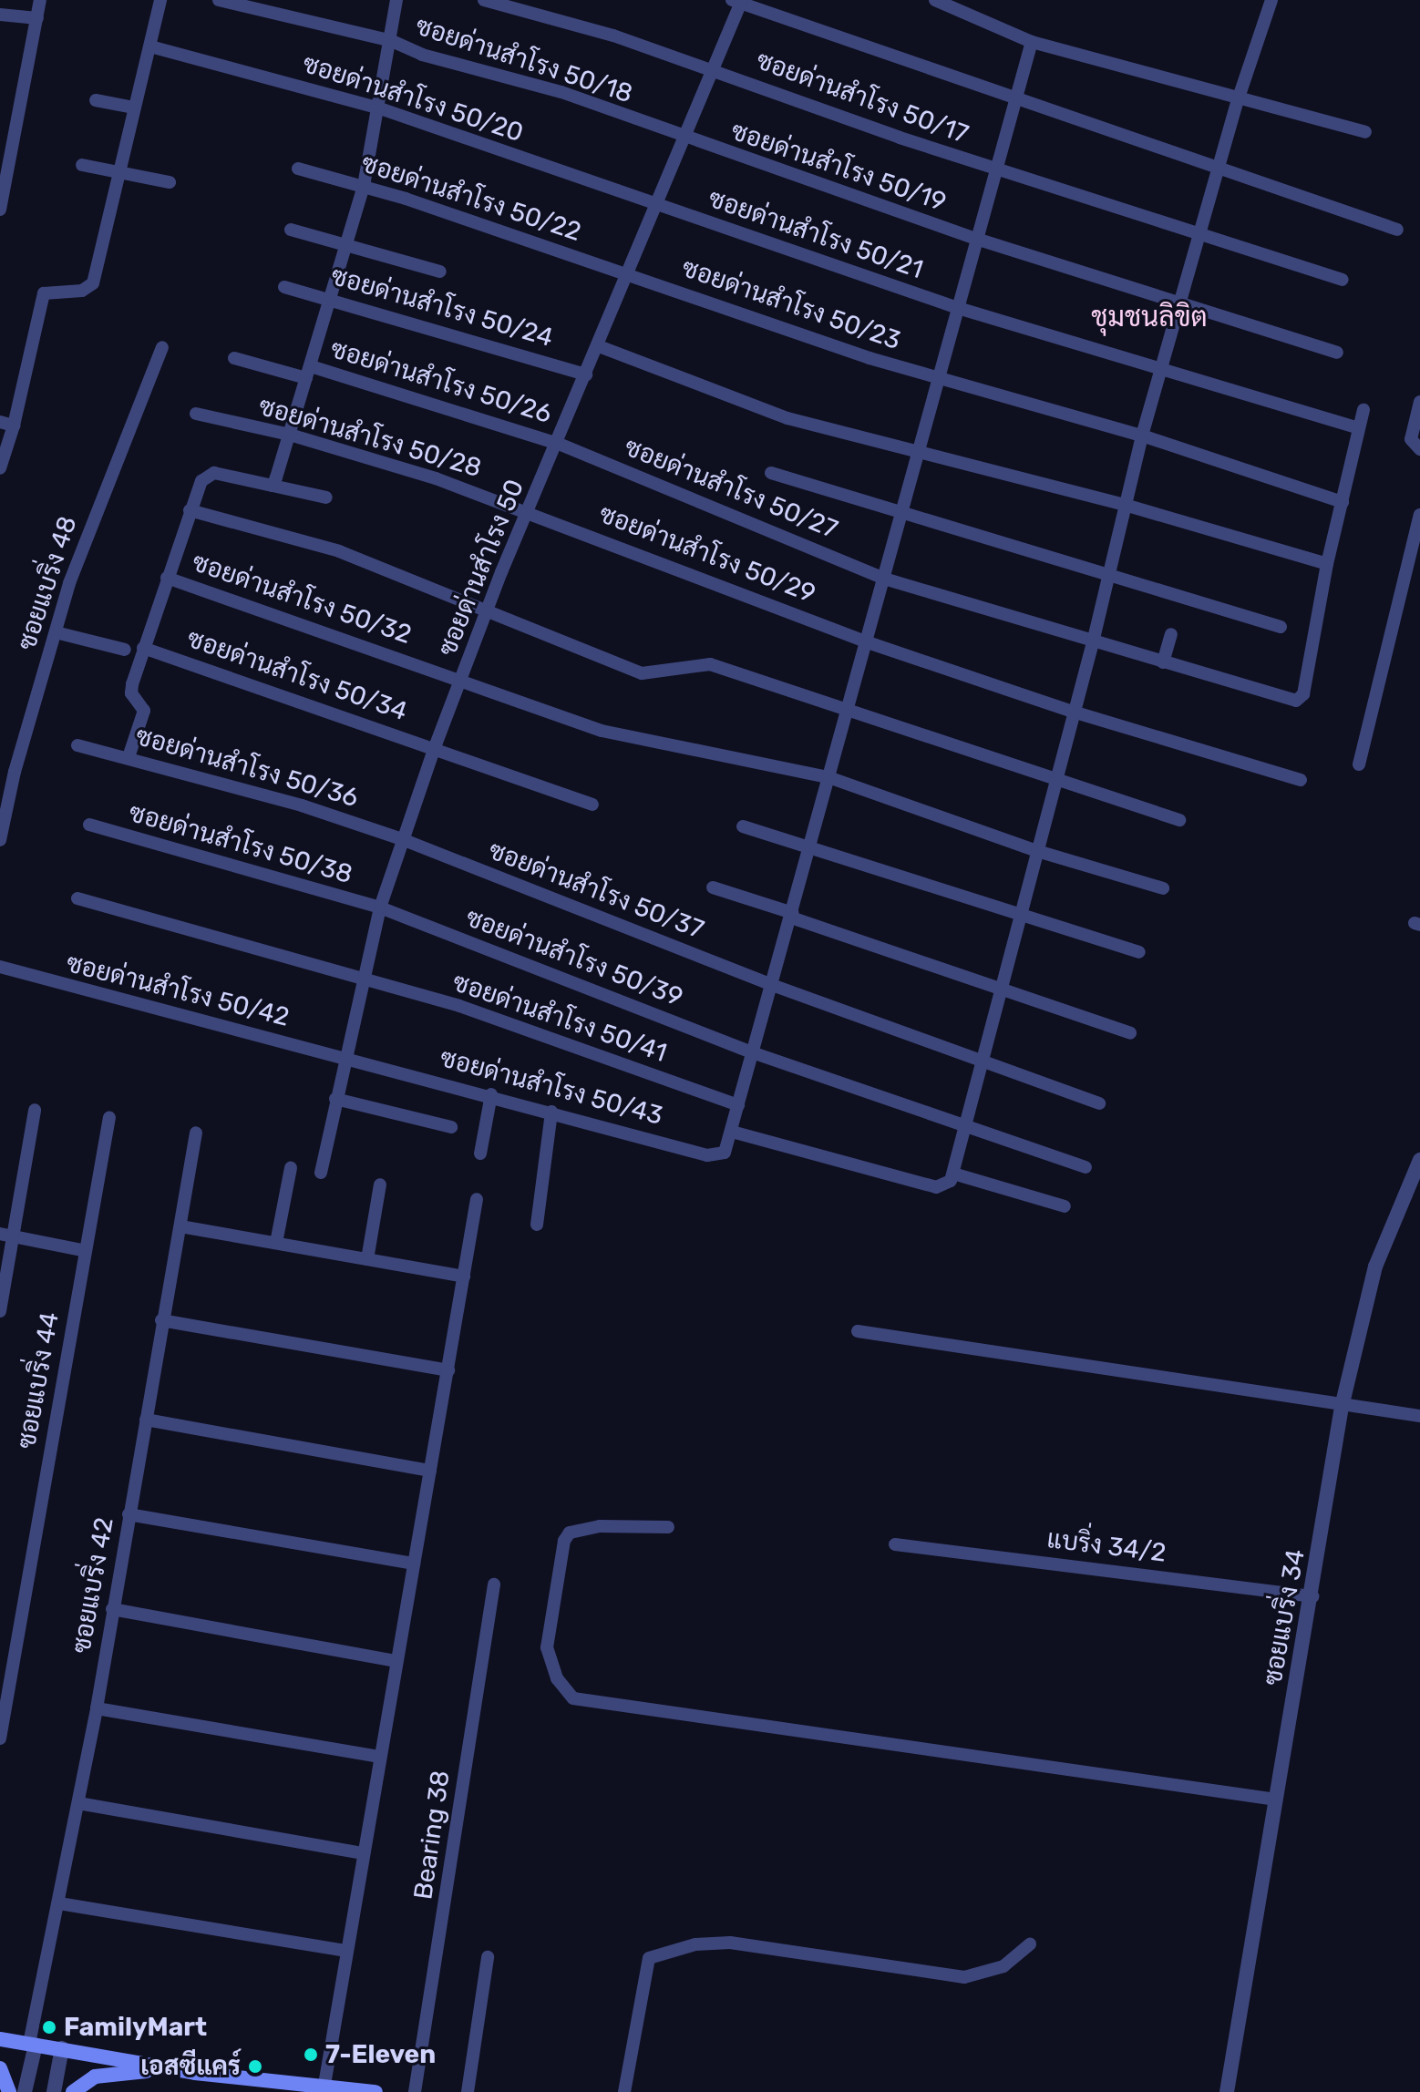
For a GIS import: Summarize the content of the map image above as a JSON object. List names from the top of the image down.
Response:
{
  "streets": {
    "street": [
      "ซอยด่านสำโรง 50/18",
      "ซอยด่านสำโรง 50/17",
      "ซอยด่านสำโรง 50/20",
      "ซอยด่านสำโรง 50/19",
      "ซอยด่านสำโรง 50/22",
      "ซอยด่านสำโรง 50/21",
      "ซอยด่านสำโรง 50/23",
      "ซอยด่านสำโรง 50/24",
      "ซอยด่านสำโรง 50/26",
      "ซอยด่านสำโรง 50/28",
      "ซอยด่านสำโรง 50/27",
      "ซอยด่านสำโรง 50/29",
      "ซอยด่านสำโรง 50",
      "ซอยแบริ่ง 48",
      "ซอยด่านสำโรง 50/32",
      "ซอยด่านสำโรง 50/34",
      "ซอยด่านสำโรง 50/36",
      "ซอยด่านสำโรง 50/38",
      "ซอยด่านสำโรง 50/37",
      "ซอยด่านสำโรง 50/39",
      "ซอยด่านสำโรง 50/42",
      "ซอยด่านสำโรง 50/41",
      "ซอยด่านสำโรง 50/43",
      "ซอยแบริ่ง 44",
      "แบริ่ง 34/2",
      "ซอยแบริ่ง 42",
      "ซอยแบริ่ง 34",
      "Bearing 38"
    ]
  },
  "crossings": [
    ["ซอยด่านสำโรง 50/18", "ซอยด่านสำโรง 50/19"],
    ["ซอยด่านสำโรง 50/18", "ซอยด่านสำโรง 50"],
    ["ซอยด่านสำโรง 50/17", "ซอยด่านสำโรง 50"],
    ["ซอยด่านสำโรง 50/20", "ซอยด่านสำโรง 50/21"],
    ["ซอยด่านสำโรง 50/20", "ซอยด่านสำโรง 50"],
    ["ซอยด่านสำโรง 50/19", "ซอยด่านสำโรง 50"],
    ["ซอยด่านสำโรง 50/22", "ซอยด่านสำโรง 50/23"],
    ["ซอยด่านสำโรง 50/22", "ซอยด่านสำโรง 50"],
    ["ซอยด่านสำโรง 50/21", "ซอยด่านสำโรง 50"],
    ["ซอยด่านสำโรง 50/23", "ซอยด่านสำโรง 50"],
    ["ซอยด่านสำโรง 50/24", "ซอยด่านสำโรง 50"],
    ["ซอยด่านสำโรง 50/26", "ซอยด่านสำโรง 50/27"],
    ["ซอยด่านสำโรง 50/26", "ซอยด่านสำโรง 50"],
    ["ซอยด่านสำโรง 50/28", "ซอยด่านสำโรง 50/29"],
    ["ซอยด่านสำโรง 50/28", "ซอยด่านสำโรง 50"],
    ["ซอยด่านสำโรง 50/27", "ซอยด่านสำโรง 50"],
    ["ซอยด่านสำโรง 50/29", "ซอยด่านสำโรง 50"],
    ["ซอยด่านสำโรง 50", "ซอยด่านสำโรง 50/32"],
    ["ซอยด่านสำโรง 50", "ซอยด่านสำโรง 50/34"],
    ["ซอยด่านสำโรง 50", "ซอยด่านสำโรง 50/36"],
    ["ซอยด่านสำโรง 50", "ซอยด่านสำโรง 50/38"],
    ["ซอยด่านสำโรง 50", "ซอยด่านสำโรง 50/37"],
    ["ซอยด่านสำโรง 50", "ซอยด่านสำโรง 50/39"],
    ["ซอยด่านสำโรง 50", "ซอยด่านสำโรง 50/42"],
    ["ซอยด่านสำโรง 50", "ซอยด่านสำโรง 50/41"],
    ["ซอยด่านสำโรง 50", "ซอยด่านสำโรง 50/43"],
    ["ซอยด่านสำโรง 50/36", "ซอยด่านสำโรง 50/37"],
    ["ซอยด่านสำโรง 50/38", "ซอยด่านสำโรง 50/39"],
    ["ซอยด่านสำโรง 50/42", "ซอยด่านสำโรง 50/43"],
    ["แบริ่ง 34/2", "ซอยแบริ่ง 34"]
  ],
  "districts": ["ชุมชนลิขิต"],
  "places": ["FamilyMart", "7-Eleven", "เอสซีแคร์"]
}
